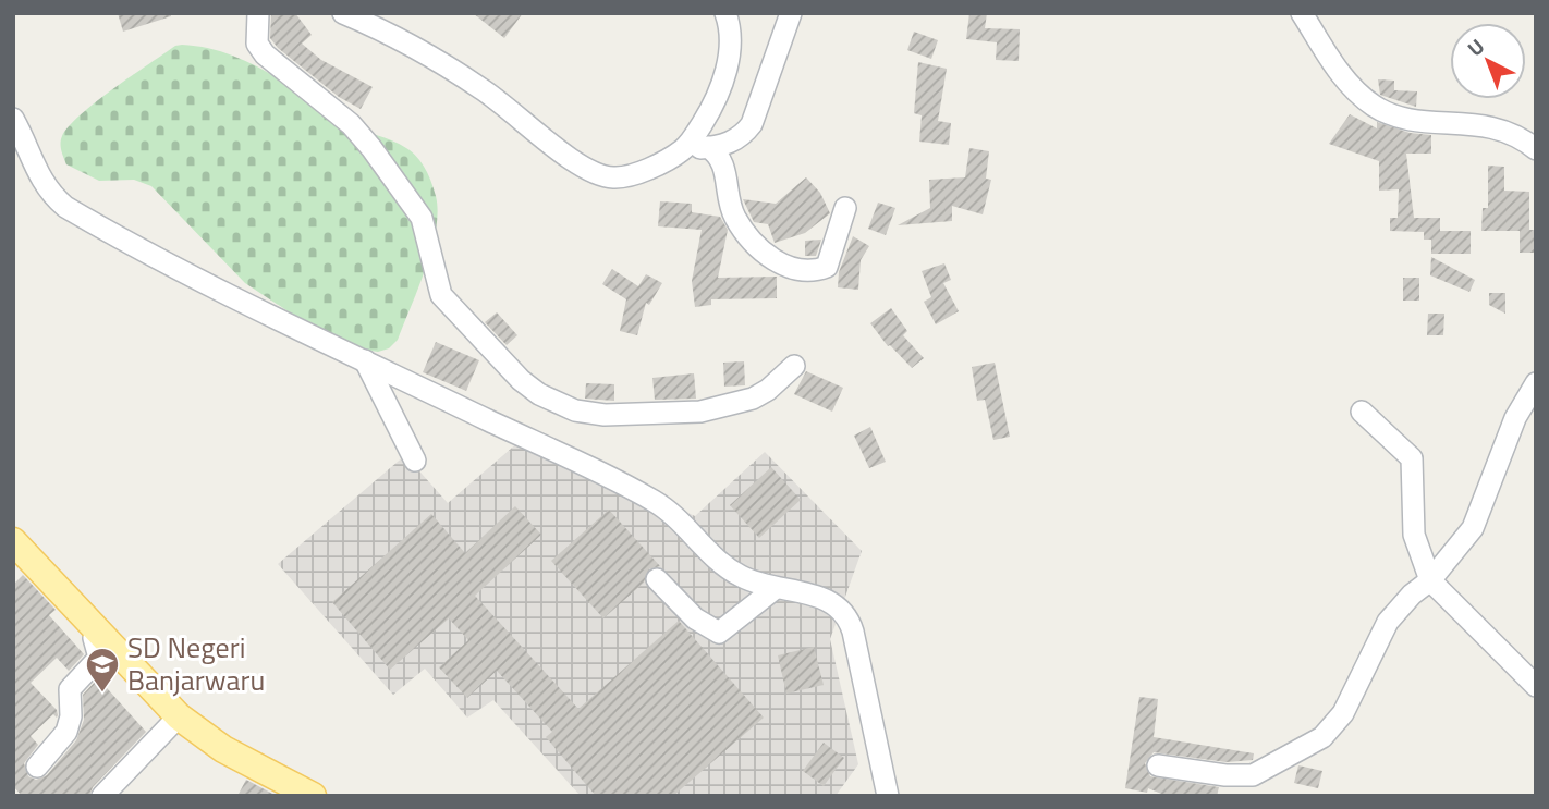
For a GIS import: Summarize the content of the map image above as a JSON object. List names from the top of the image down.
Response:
{
  "places": {
    "school or university": ["SD Negeri Banjarwaru"]
  },
  "north": "top left"
}
